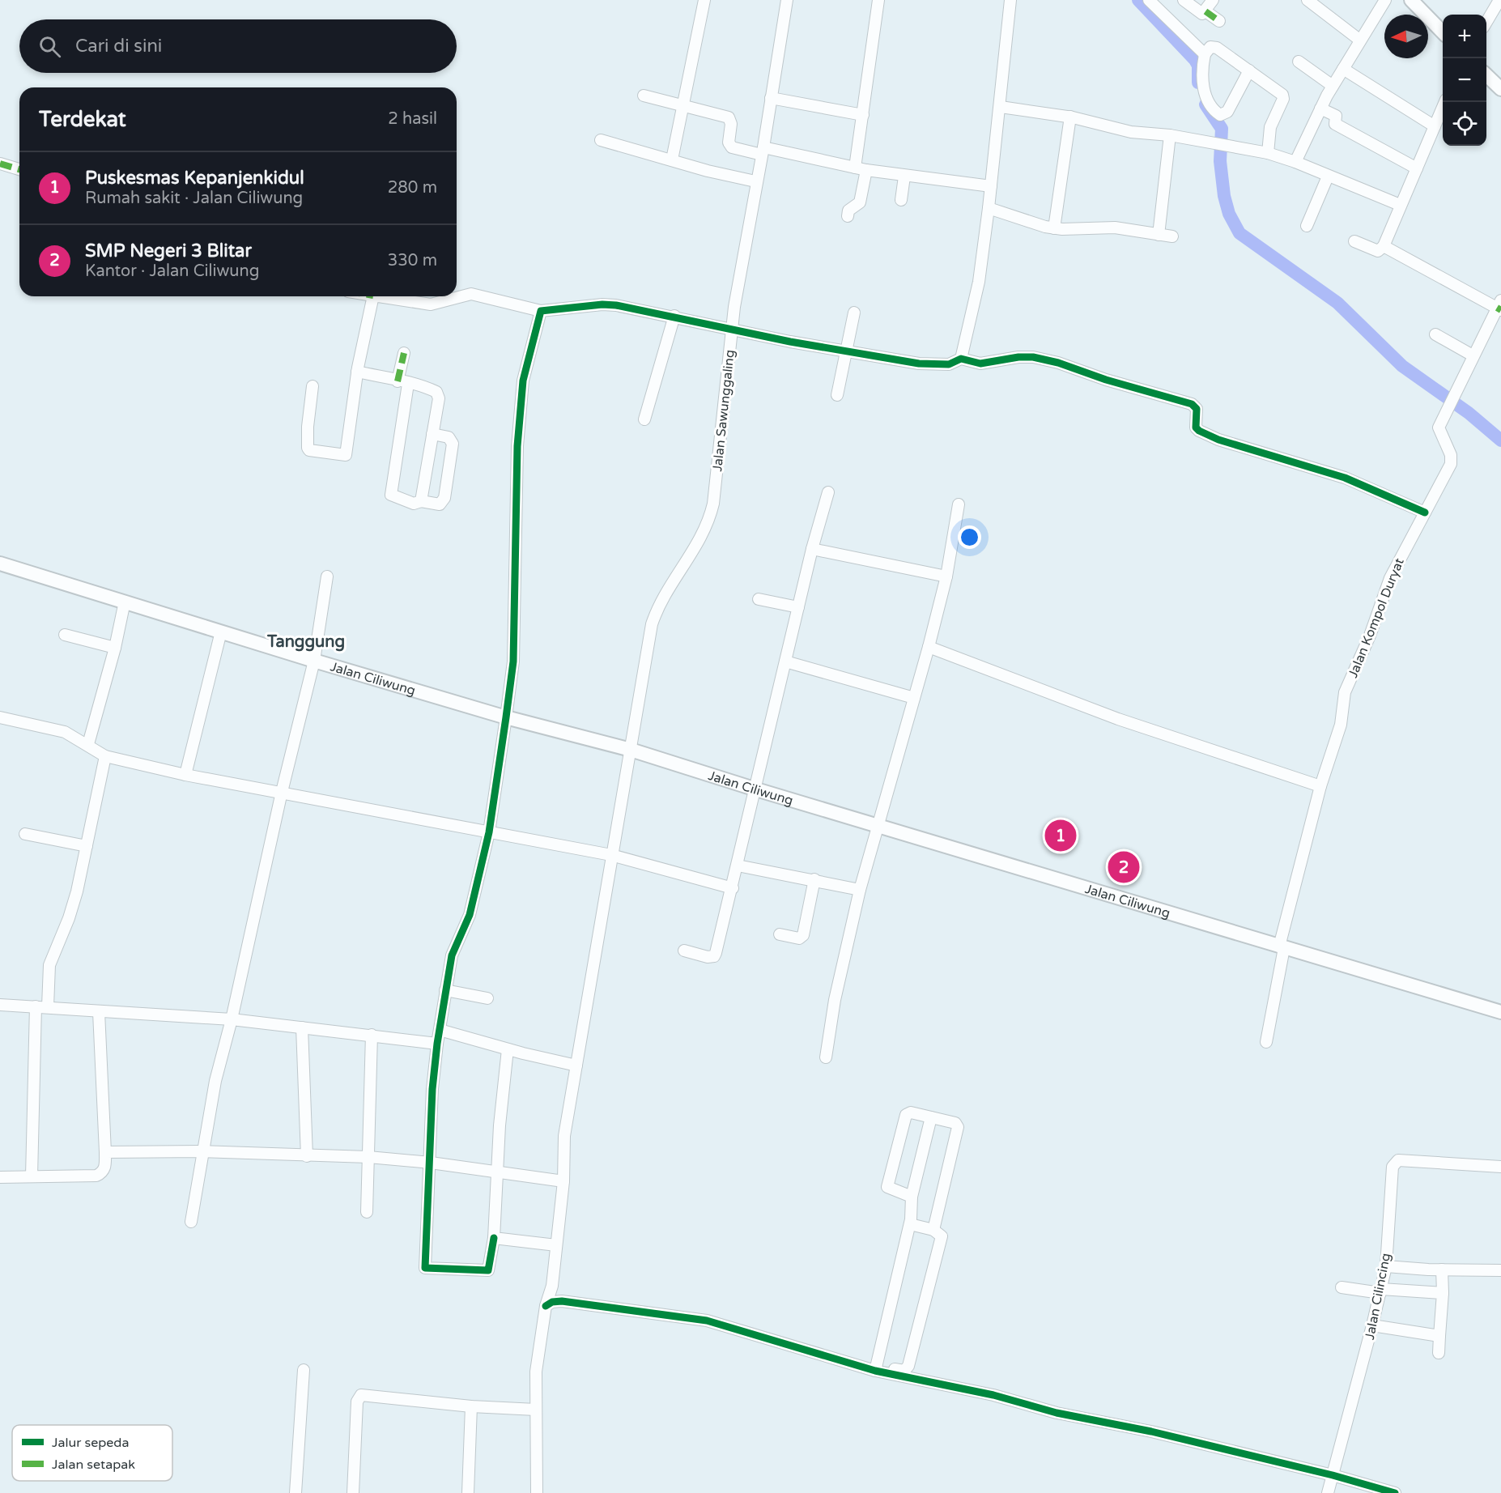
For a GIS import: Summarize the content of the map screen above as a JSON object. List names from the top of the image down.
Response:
{
  "streets": {
    "main road": ["Jalan Ciliwung"],
    "street": ["Jalan Sawunggaling", "Jalan Kompol Duryat", "Jalan Cilincing"]
  },
  "crossings": [
    ["Jalan Sawunggaling", "Jalan Ciliwung"],
    ["Jalan Kompol Duryat", "Jalan Ciliwung"]
  ],
  "districts": ["Tanggung"],
  "legend": ["Jalur sepeda", "Jalan setapak"],
  "north": "left",
  "page": {
    "map_buttons": ["+", "−"],
    "search": "Cari di sini",
    "heading": ["Terdekat", "2 hasil"],
    "list": [
      {
        "mark": "1",
        "name": "Puskesmas Kepanjenkidul",
        "note": "Rumah sakit · Jalan Ciliwung",
        "value": "280 m"
      },
      {
        "mark": "2",
        "name": "SMP Negeri 3 Blitar",
        "note": "Kantor · Jalan Ciliwung",
        "value": "330 m"
      }
    ],
    "pins": ["1", "2"]
  }
}
